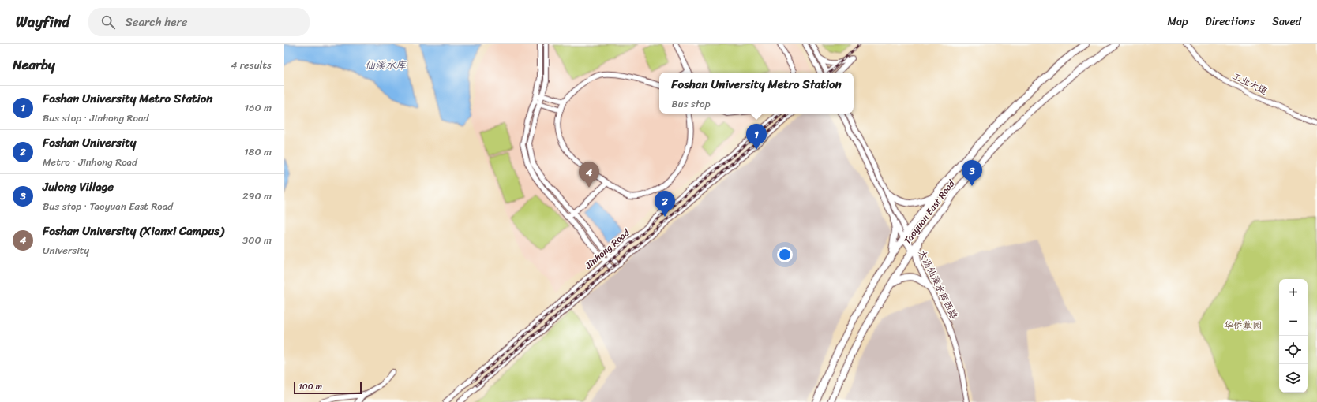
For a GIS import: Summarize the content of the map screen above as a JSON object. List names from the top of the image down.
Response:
{
  "streets": {
    "main road": ["Taoyuan East Road"],
    "street": ["工业大道", "Jinhong Road", "大沥仙溪水库西路"]
  },
  "crossings": [
    ["Taoyuan East Road", "大沥仙溪水库西路"]
  ],
  "water": ["仙溪水库"],
  "parks": ["华侨墓园"],
  "scale_bar": "100 m",
  "page": {
    "header": "Wayfind",
    "search": "Search here",
    "nav": ["Map", "Directions", "Saved"],
    "heading": ["Nearby", "4 results"],
    "popup": ["Foshan University Metro Station", "Bus stop"],
    "list": [
      {
        "mark": "1",
        "name": "Foshan University Metro Station",
        "note": "Bus stop · Jinhong Road",
        "value": "160 m"
      },
      {
        "mark": "2",
        "name": "Foshan University",
        "note": "Metro · Jinhong Road",
        "value": "180 m"
      },
      {
        "mark": "3",
        "name": "Julong Village",
        "note": "Bus stop · Taoyuan East Road",
        "value": "290 m"
      },
      {
        "mark": "4",
        "name": "Foshan University (Xianxi Campus)",
        "note": "University",
        "value": "300 m"
      }
    ],
    "pins": [
      "1",
      "3",
      "4",
      "2"
    ],
    "map_buttons": ["+", "−"],
    "scale": "100 m"
  }
}
